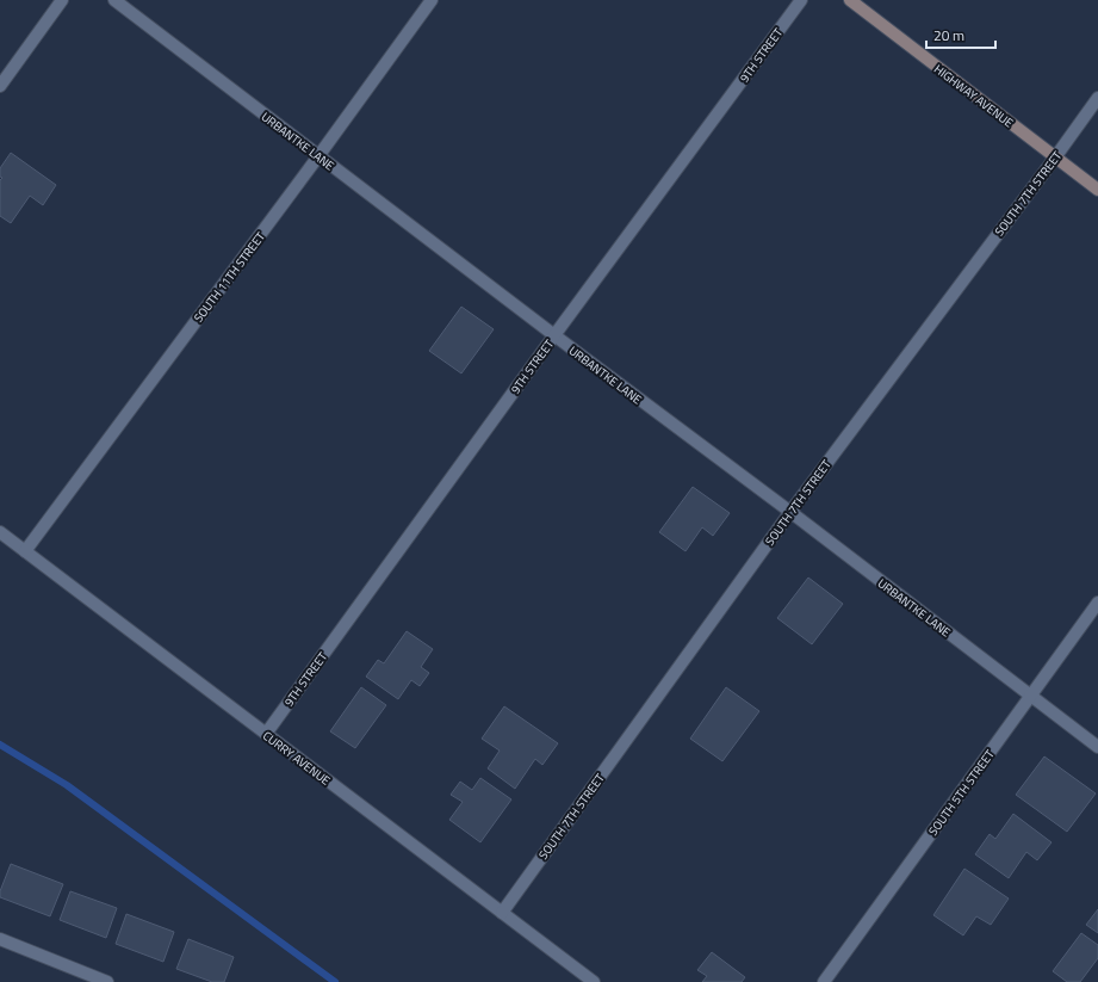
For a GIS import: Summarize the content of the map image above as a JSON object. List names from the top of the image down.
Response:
{
  "streets": {
    "street": [
      "9TH STREET",
      "HIGHWAY AVENUE",
      "URBANTKE LANE",
      "SOUTH 7TH STREET",
      "SOUTH 11TH STREET",
      "CURRY AVENUE",
      "SOUTH 5TH STREET"
    ]
  },
  "crossings": [
    ["9TH STREET", "URBANTKE LANE"],
    ["9TH STREET", "CURRY AVENUE"],
    ["HIGHWAY AVENUE", "SOUTH 7TH STREET"],
    ["URBANTKE LANE", "SOUTH 7TH STREET"],
    ["URBANTKE LANE", "SOUTH 11TH STREET"],
    ["URBANTKE LANE", "SOUTH 5TH STREET"],
    ["SOUTH 7TH STREET", "CURRY AVENUE"],
    ["SOUTH 11TH STREET", "CURRY AVENUE"]
  ],
  "scale_bar": "20 m"
}
